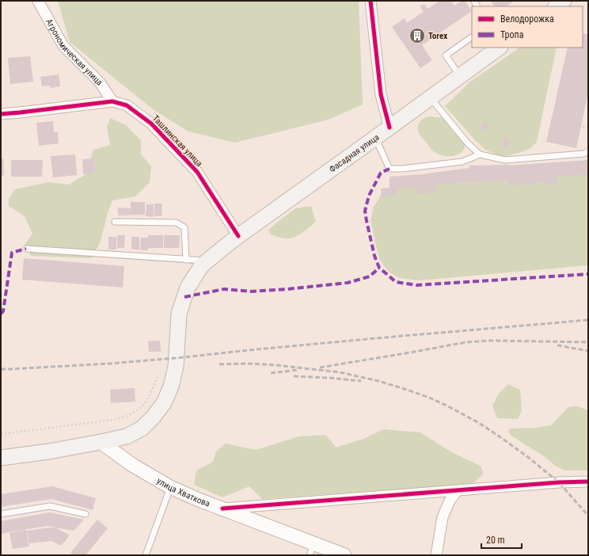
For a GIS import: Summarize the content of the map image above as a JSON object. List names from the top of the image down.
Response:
{
  "streets": {
    "main road": ["Фасадная улица"],
    "street": ["Агрономическая улица", "Ташлинская улица", "улица Хваткова"]
  },
  "crossings": [
    ["Агрономическая улица", "Ташлинская улица"],
    ["Ташлинская улица", "Фасадная улица"],
    ["Фасадная улица", "улица Хваткова"]
  ],
  "places": {
    "building": ["Torex"]
  },
  "legend": ["Велодорожка", "Тропа"],
  "scale_bar": "20 m"
}
